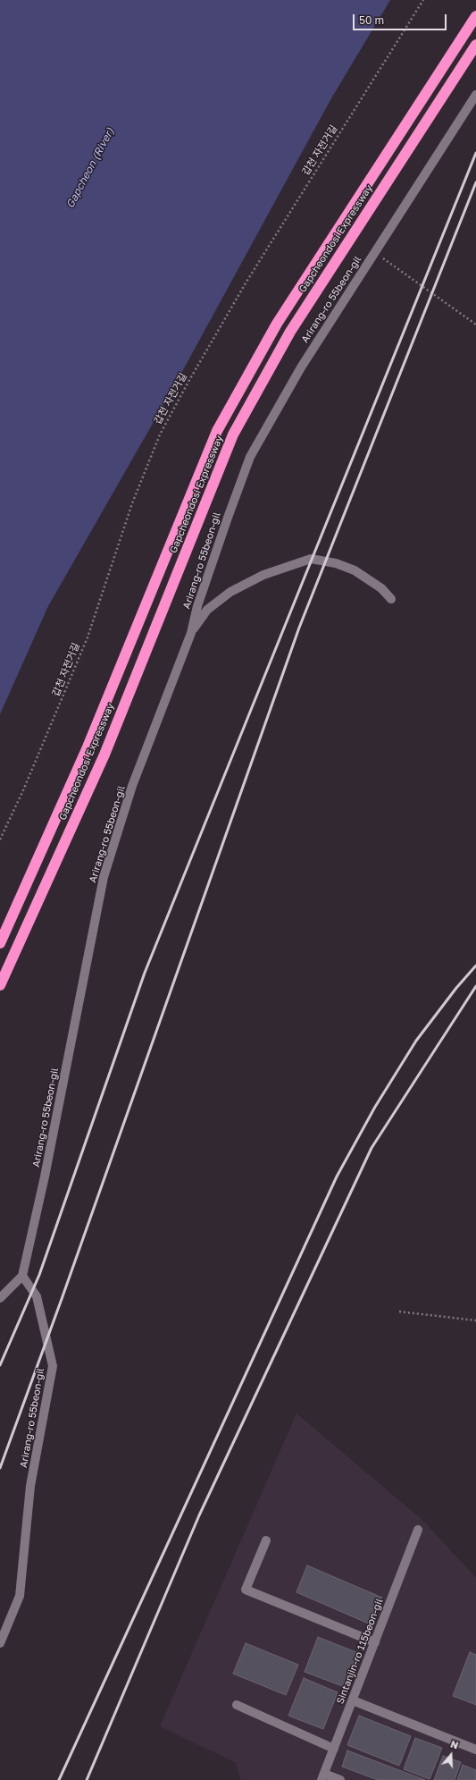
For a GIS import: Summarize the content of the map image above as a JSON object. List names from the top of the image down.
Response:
{
  "streets": {
    "highway": ["Gapcheondosi Expressway"],
    "street": ["Arirang-ro 55beon-gil", "Sintanjin-ro 115beon-gil"],
    "path": ["갑천 자전거길"]
  },
  "water": ["Gapcheon (River)"],
  "scale_bar": "50 m",
  "north": "top"
}
